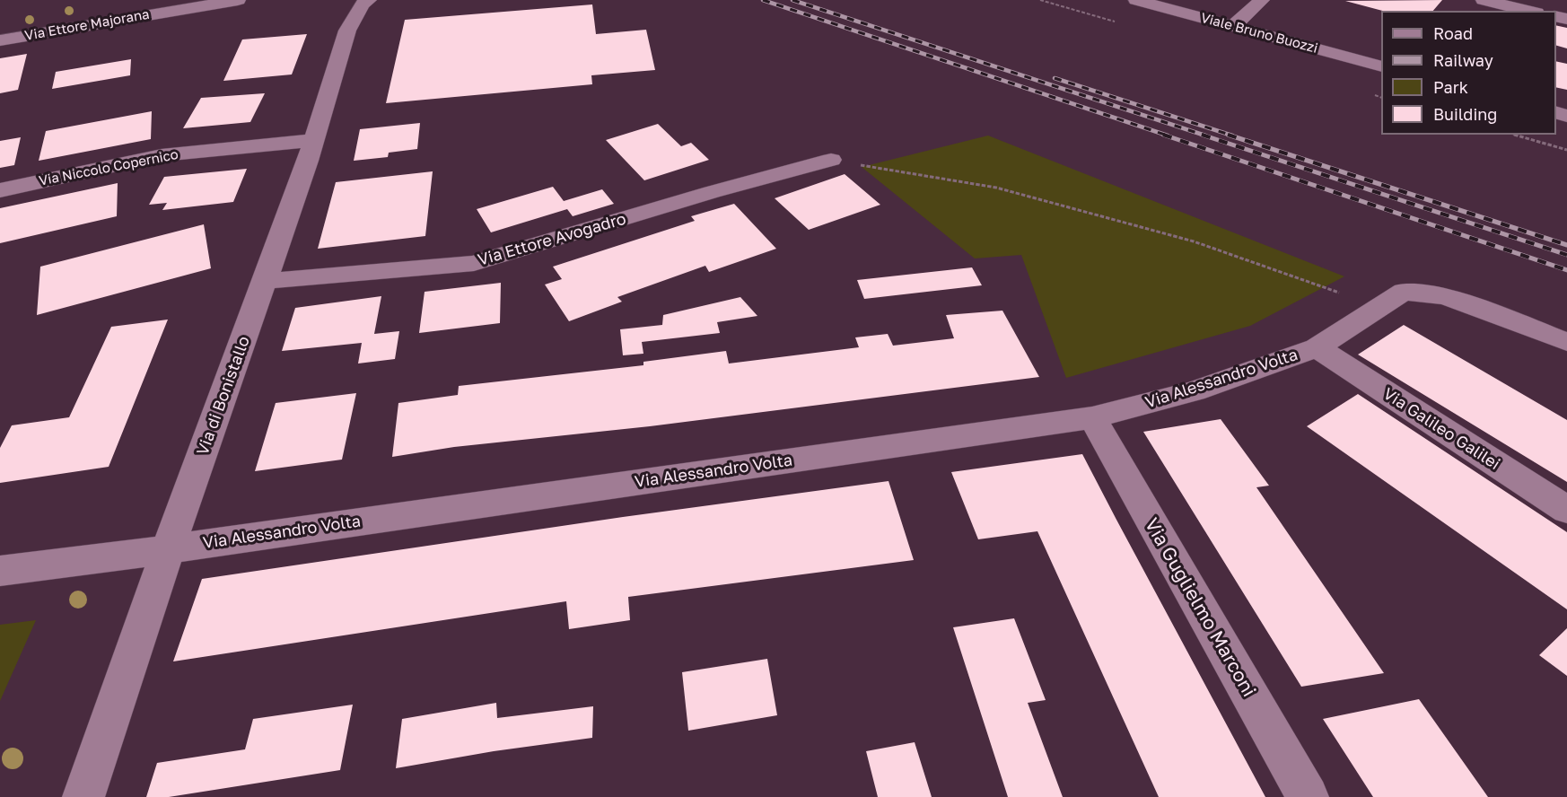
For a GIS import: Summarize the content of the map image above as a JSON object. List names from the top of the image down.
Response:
{
  "streets": {
    "street": [
      "Via Ettore Majorana",
      "Viale Bruno Buozzi",
      "Via Niccolo Copernico",
      "Via Ettore Avogadro",
      "Via Alessandro Volta",
      "Via di Bonistallo",
      "Via Galileo Galilei",
      "Via Guglielmo Marconi"
    ]
  },
  "crossings": [
    ["Via Niccolo Copernico", "Via di Bonistallo"],
    ["Via Ettore Avogadro", "Via di Bonistallo"],
    ["Via Alessandro Volta", "Via di Bonistallo"],
    ["Via Alessandro Volta", "Via Galileo Galilei"],
    ["Via Alessandro Volta", "Via Guglielmo Marconi"]
  ],
  "legend": [
    "Road",
    "Railway",
    "Park",
    "Building"
  ]
}
